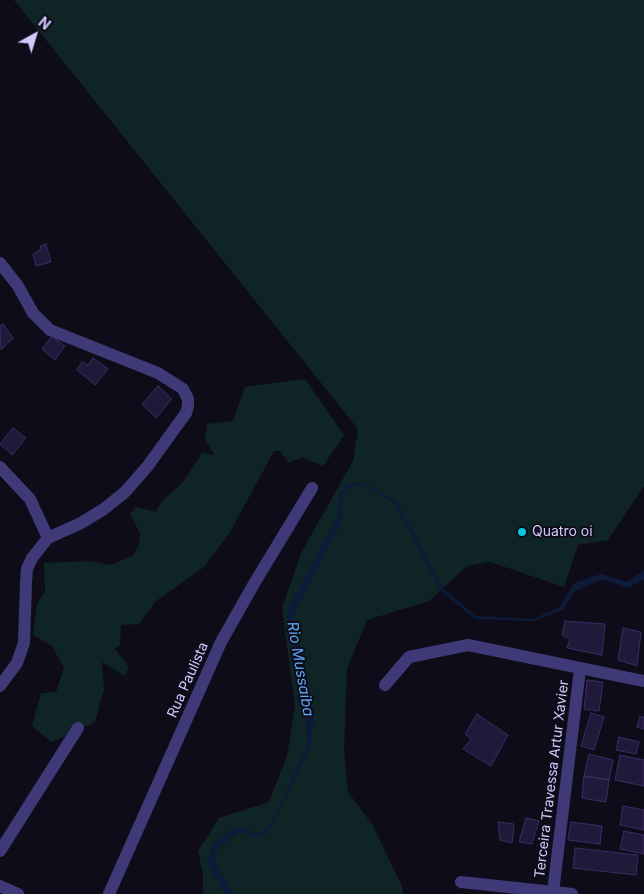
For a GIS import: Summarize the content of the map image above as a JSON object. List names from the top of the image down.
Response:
{
  "streets": {
    "street": ["Rua Paulista", "Terceira Travessa Artur Xavier"]
  },
  "water": ["Rio Mussaíba"],
  "places": ["Quatro oi"],
  "north": "top right"
}
